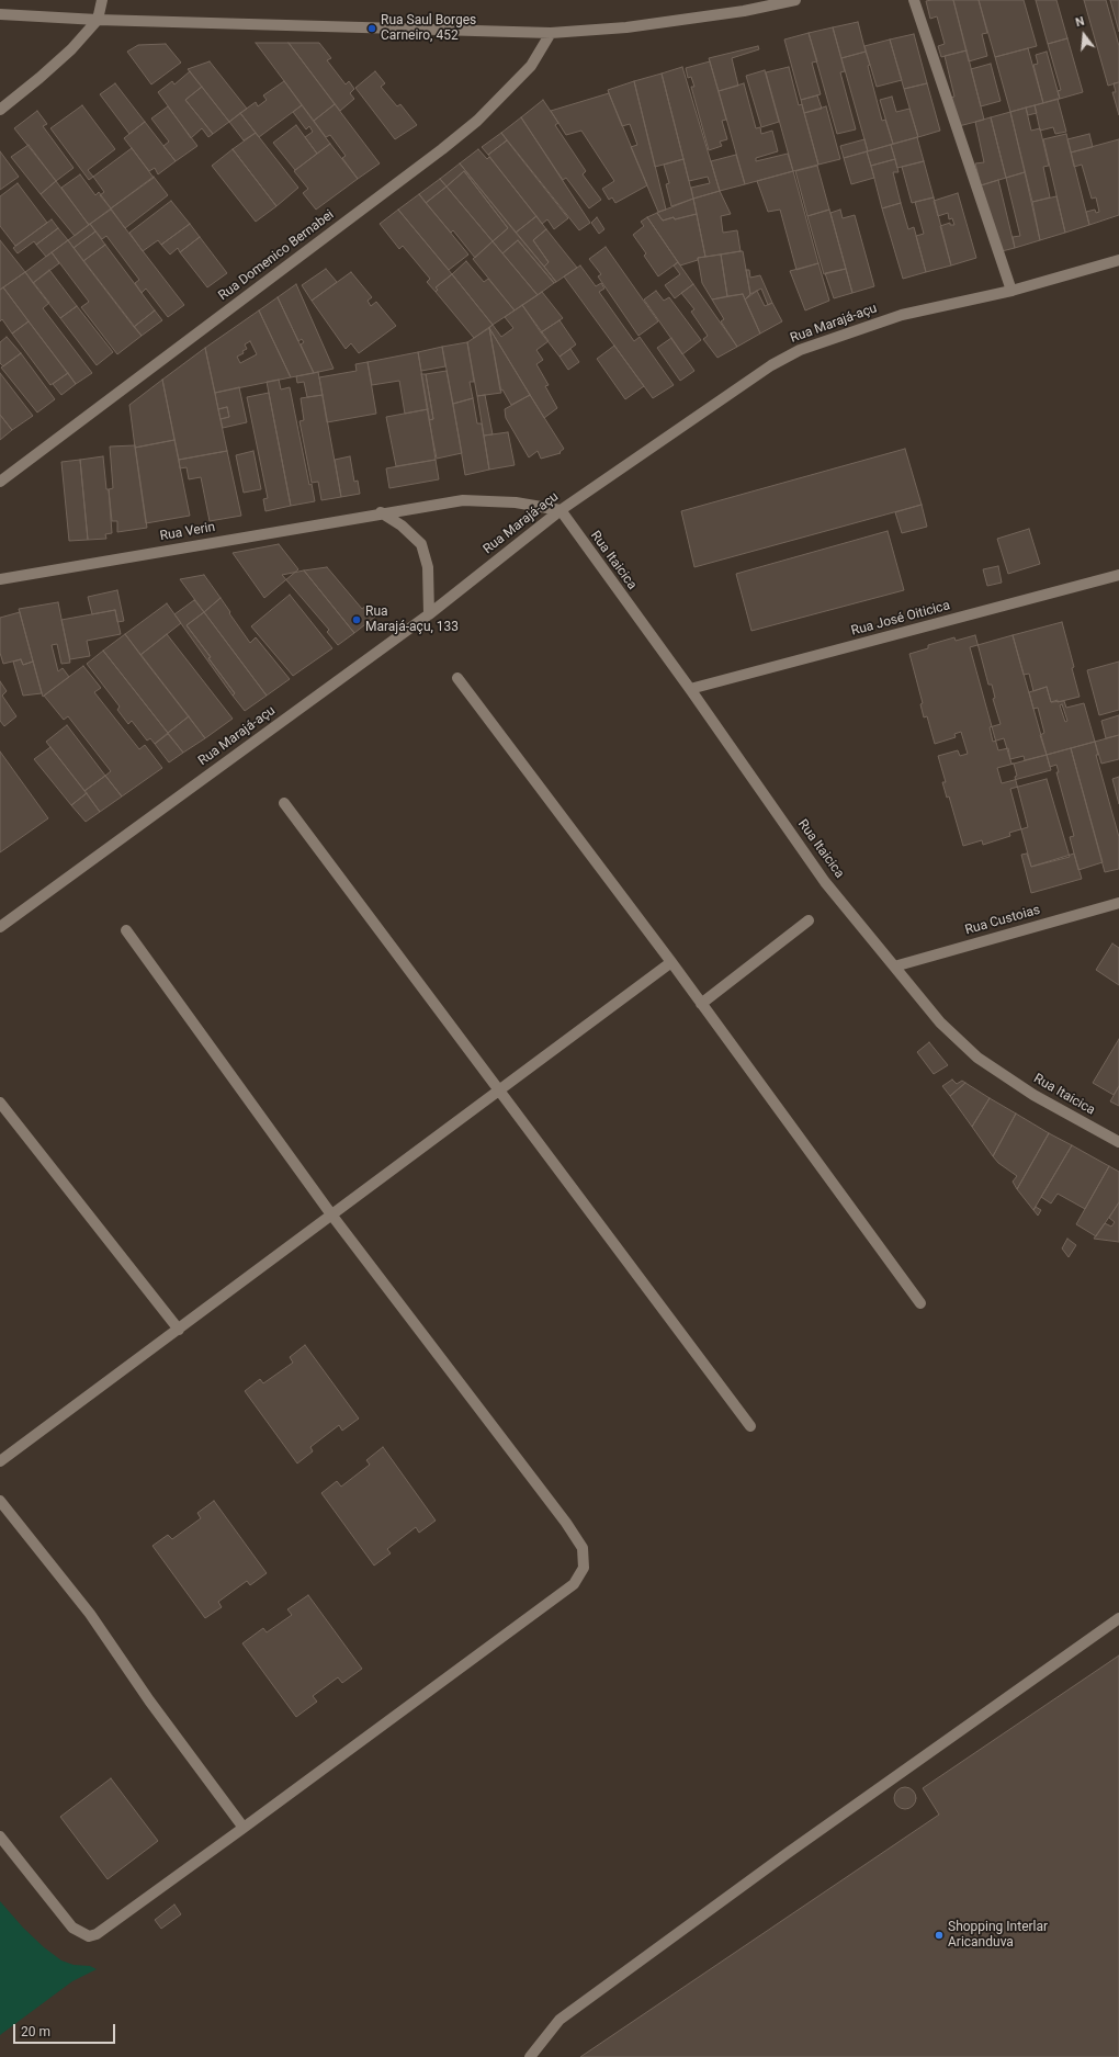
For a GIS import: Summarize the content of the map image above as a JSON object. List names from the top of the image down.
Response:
{
  "streets": {
    "street": [
      "Rua Domenico Bernabei",
      "Rua Marajá-açu",
      "Rua Verin",
      "Rua Itaicica",
      "Rua José Oiticica",
      "Rua Custoias"
    ]
  },
  "crossings": [
    ["Rua Marajá-açu", "Rua Verin"],
    ["Rua Marajá-açu", "Rua Itaicica"],
    ["Rua Verin", "Rua Itaicica"],
    ["Rua Itaicica", "Rua José Oiticica"],
    ["Rua Itaicica", "Rua Custoias"]
  ],
  "places": ["Rua Saul Borges Carneiro, 452", "Rua Marajá-açu, 133", "Shopping Interlar Aricanduva"],
  "scale_bar": "20 m",
  "north": "top"
}
